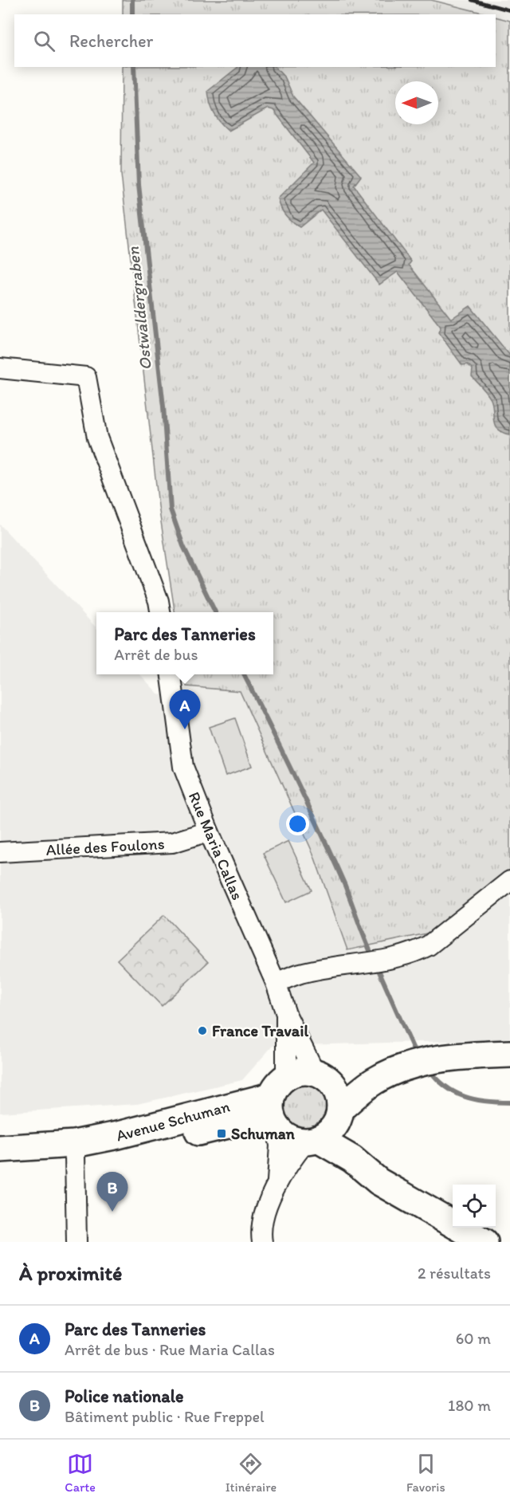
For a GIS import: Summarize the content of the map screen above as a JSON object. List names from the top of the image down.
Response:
{
  "streets": {
    "street": ["Rue Maria Callas", "Allée des Foulons", "Avenue Schuman"]
  },
  "crossings": [
    ["Rue Maria Callas", "Allée des Foulons"],
    ["Rue Maria Callas", "Avenue Schuman"]
  ],
  "water": ["Ostwaldergraben"],
  "places": {
    "other": ["France Travail"],
    "transit": ["Schuman"]
  },
  "north": "left",
  "page": {
    "search": "Rechercher",
    "popup": ["Parc des Tanneries", "Arrêt de bus"],
    "pins": ["A", "B"],
    "heading": ["À proximité", "2 résultats"],
    "list": [
      {
        "mark": "A",
        "name": "Parc des Tanneries",
        "note": "Arrêt de bus · Rue Maria Callas",
        "value": "60 m"
      },
      {
        "mark": "B",
        "name": "Police nationale",
        "note": "Bâtiment public · Rue Freppel",
        "value": "180 m"
      }
    ],
    "nav": ["Carte", "Itinéraire", "Favoris"]
  }
}
